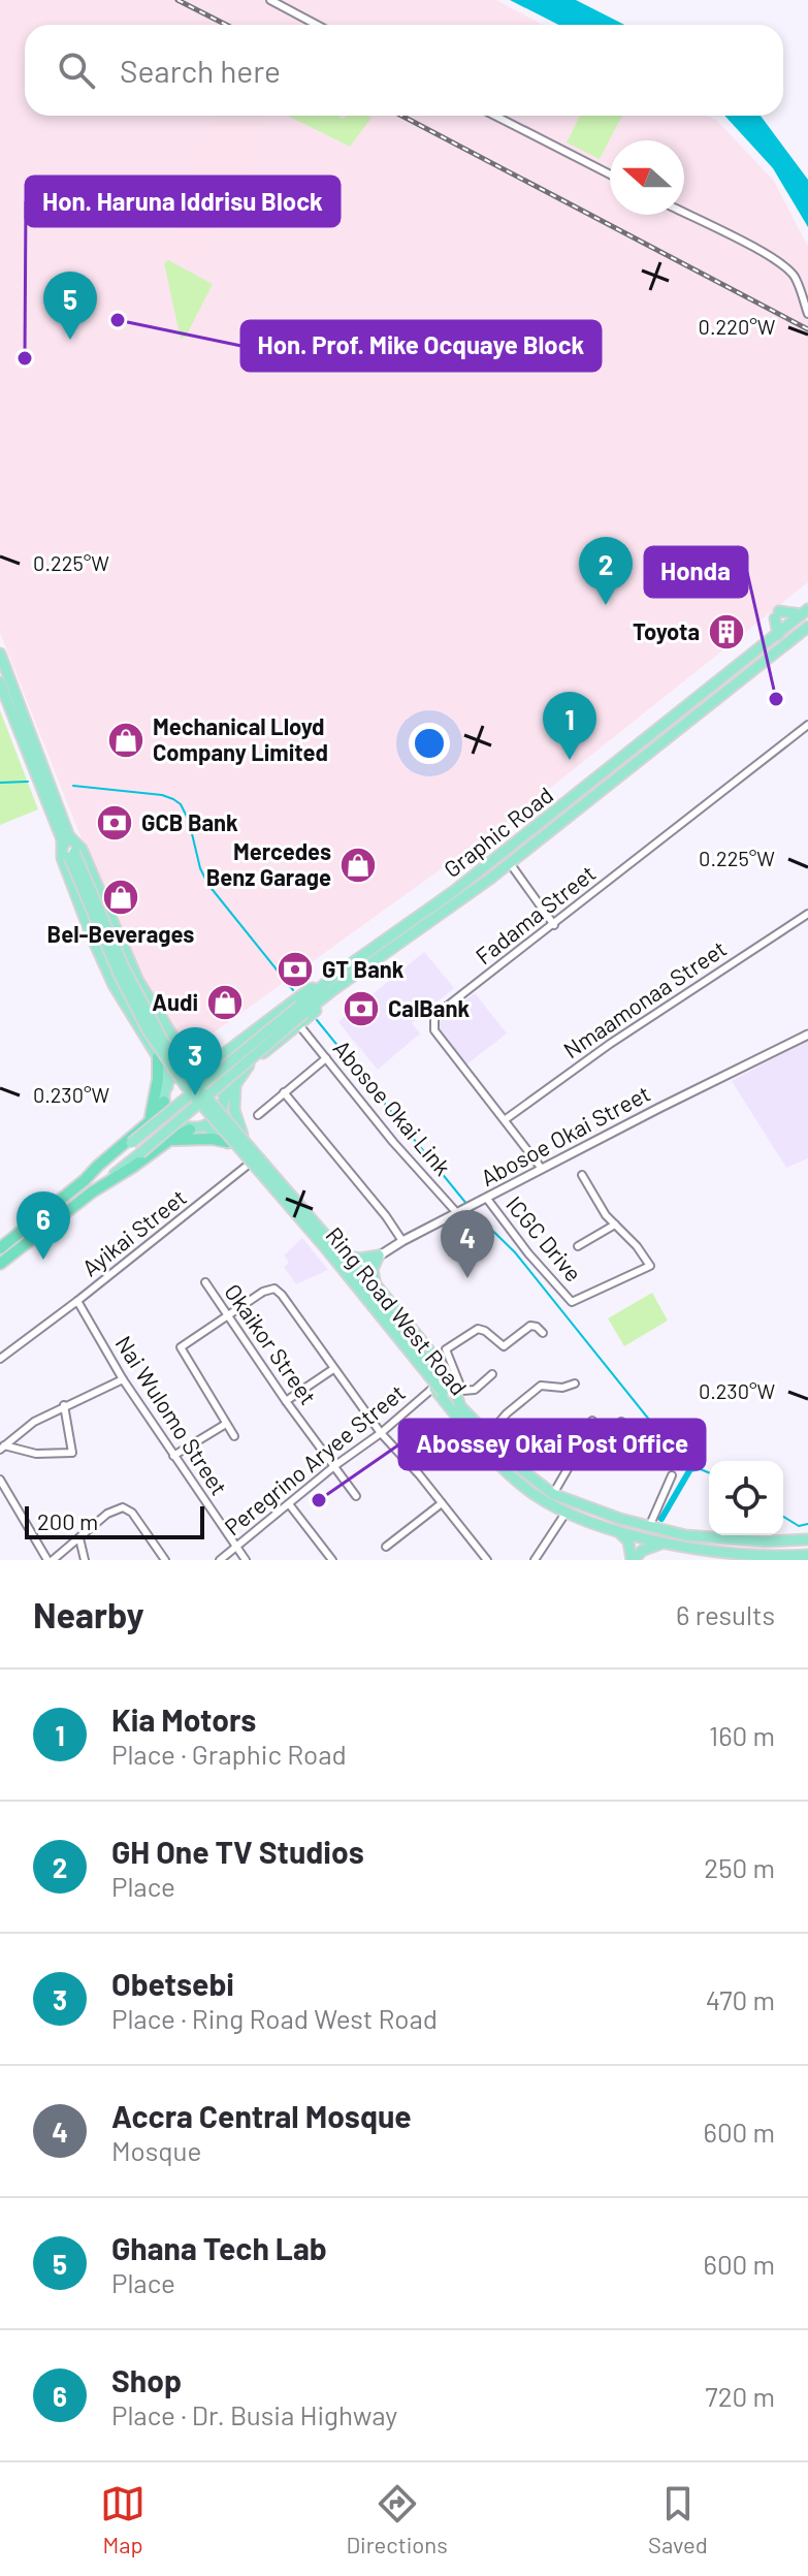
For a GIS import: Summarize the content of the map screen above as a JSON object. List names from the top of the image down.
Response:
{
  "streets": {
    "main road": ["Graphic Road", "Ring Road West Road"],
    "street": [
      "Fadama Street",
      "Nmaamonaa Street",
      "Abosoe Okai Link",
      "Abosoe Okai Street",
      "Ayikai Street",
      "ICGC Drive",
      "Okaikor Street",
      "Nai Wulomo Street",
      "Peregrino Aryee Street"
    ]
  },
  "crossings": [
    ["Graphic Road", "Abosoe Okai Link"],
    ["Graphic Road", "Ring Road West Road"],
    ["Fadama Street", "Nmaamonaa Street"],
    ["Fadama Street", "Abosoe Okai Street"],
    ["Abosoe Okai Link", "Abosoe Okai Street"],
    ["Abosoe Okai Street", "ICGC Drive"],
    ["Abosoe Okai Street", "Ring Road West Road"],
    ["Ayikai Street", "Ring Road West Road"],
    ["Ayikai Street", "Nai Wulomo Street"],
    ["Ring Road West Road", "Peregrino Aryee Street"],
    ["Okaikor Street", "Peregrino Aryee Street"],
    ["Nai Wulomo Street", "Peregrino Aryee Street"]
  ],
  "places": {
    "other": [
      "Hon. Prof. Mike Ocquaye Block",
      "Hon. Haruna Iddrisu Block",
      "Honda",
      "Abossey Okai Post Office"
    ],
    "building": ["Toyota"],
    "shop": [
      "Mechanical Lloyd Company Limited",
      "Mercedes Benz Garage",
      "Bel-Beverages",
      "Audi"
    ],
    "bank": ["GCB Bank", "GT Bank", "CalBank"]
  },
  "scale_bar": "200 m",
  "north": "left",
  "page": {
    "search": "Search here",
    "pins": [
      "5",
      "2",
      "1",
      "3",
      "6",
      "4"
    ],
    "scale": "200 m",
    "heading": ["Nearby", "6 results"],
    "list": [
      {
        "mark": "1",
        "name": "Kia Motors",
        "note": "Place · Graphic Road",
        "value": "160 m"
      },
      {
        "mark": "2",
        "name": "GH One TV Studios",
        "note": "Place",
        "value": "250 m"
      },
      {
        "mark": "3",
        "name": "Obetsebi",
        "note": "Place · Ring Road West Road",
        "value": "470 m"
      },
      {
        "mark": "4",
        "name": "Accra Central Mosque",
        "note": "Mosque",
        "value": "600 m"
      },
      {
        "mark": "5",
        "name": "Ghana Tech Lab",
        "note": "Place",
        "value": "600 m"
      },
      {
        "mark": "6",
        "name": "Shop",
        "note": "Place · Dr. Busia Highway",
        "value": "720 m"
      }
    ],
    "nav": ["Map", "Directions", "Saved"]
  },
  "coordinates": ["0.220°W", "0.225°W", "0.230°W"]
}
